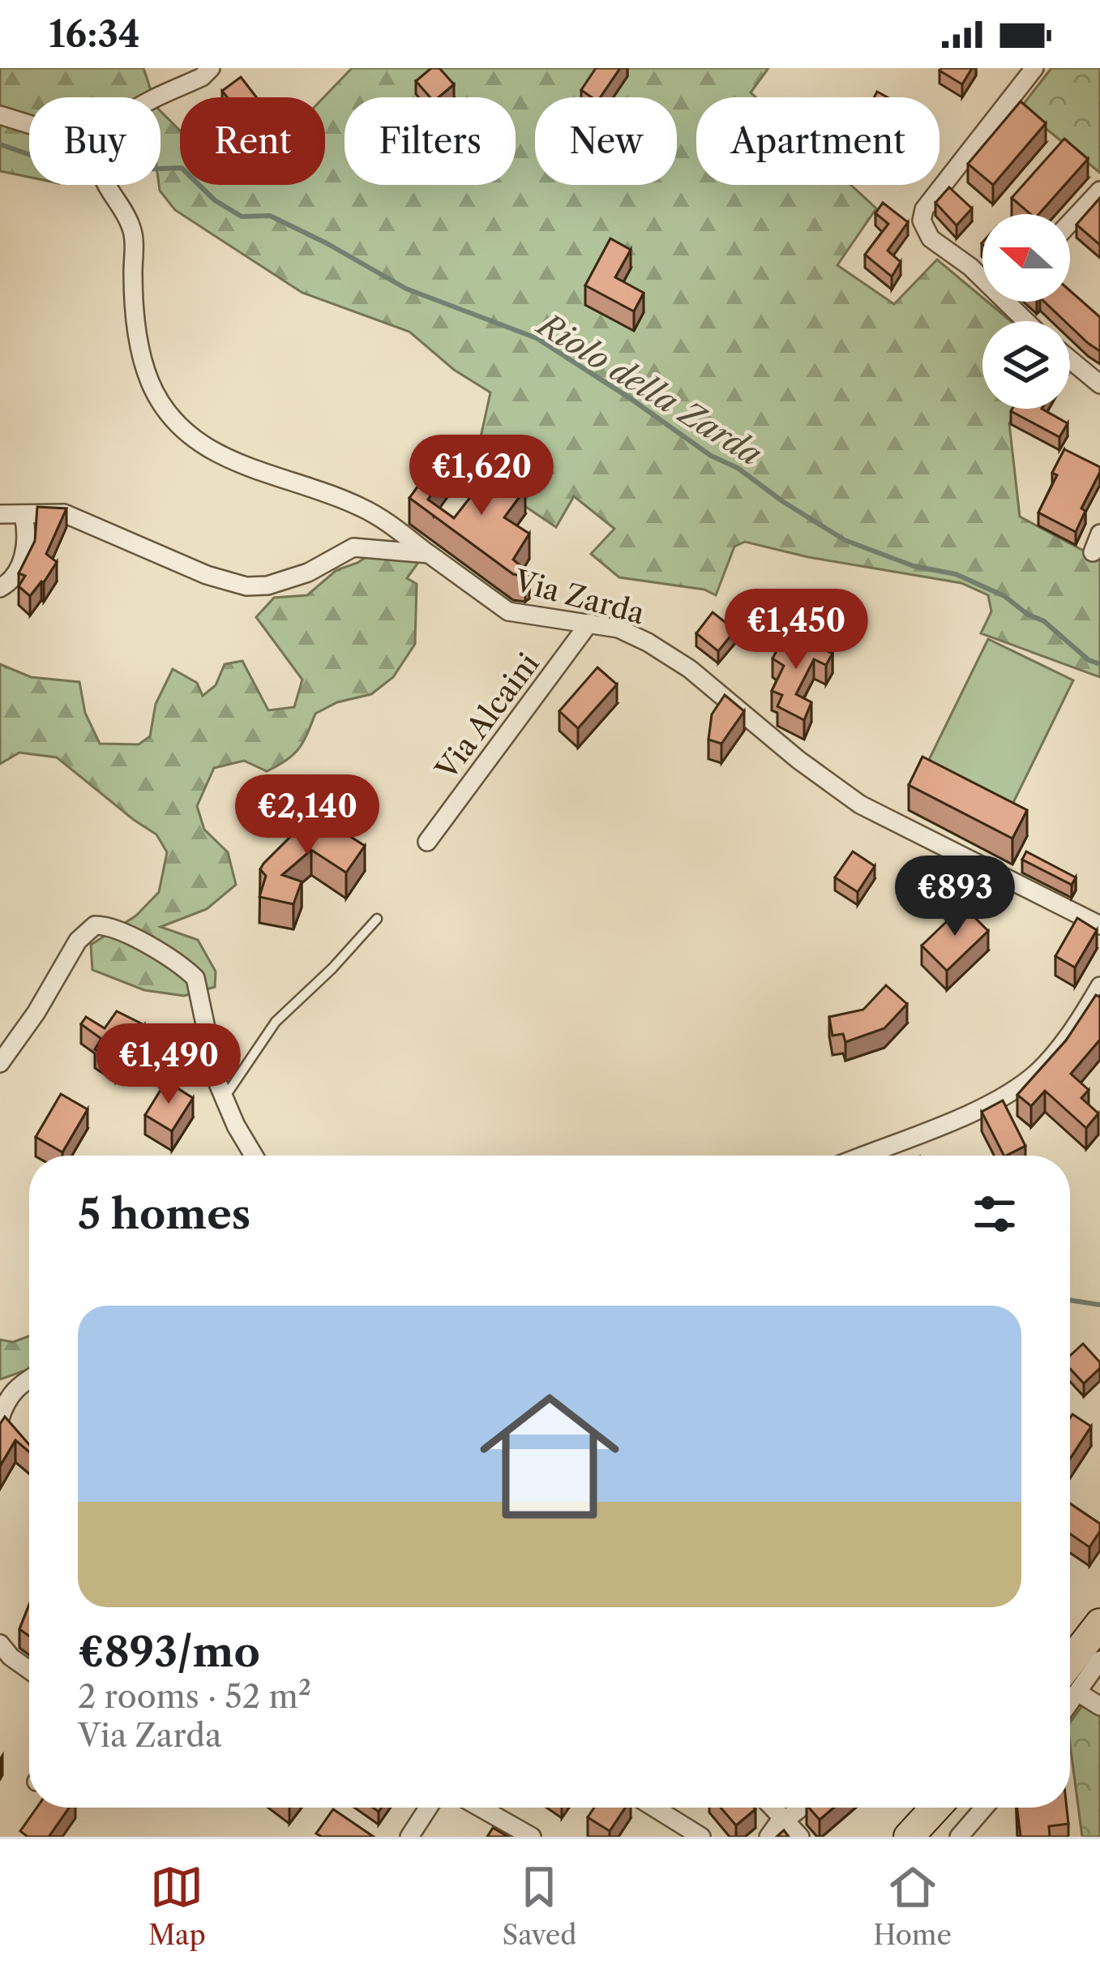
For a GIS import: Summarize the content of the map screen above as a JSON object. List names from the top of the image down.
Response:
{
  "streets": {
    "street": ["Via Zarda", "Via Alcaini"]
  },
  "crossings": [
    ["Via Zarda", "Via Alcaini"]
  ],
  "water": ["Riolo della Zarda"],
  "north": "left",
  "page": {
    "status": "16:34",
    "chip": [
      "Buy",
      "Rent",
      "Filters",
      "New",
      "Apartment"
    ],
    "price": [
      "€1,620",
      "€1,450",
      "€2,140",
      "€893",
      "€1,490"
    ],
    "heading": "5 homes",
    "list": [
      {
        "name": "€893/mo",
        "note": "2 rooms · 52 m² · Via Zarda"
      }
    ],
    "tabs": ["Map", "Saved", "Home"]
  }
}
